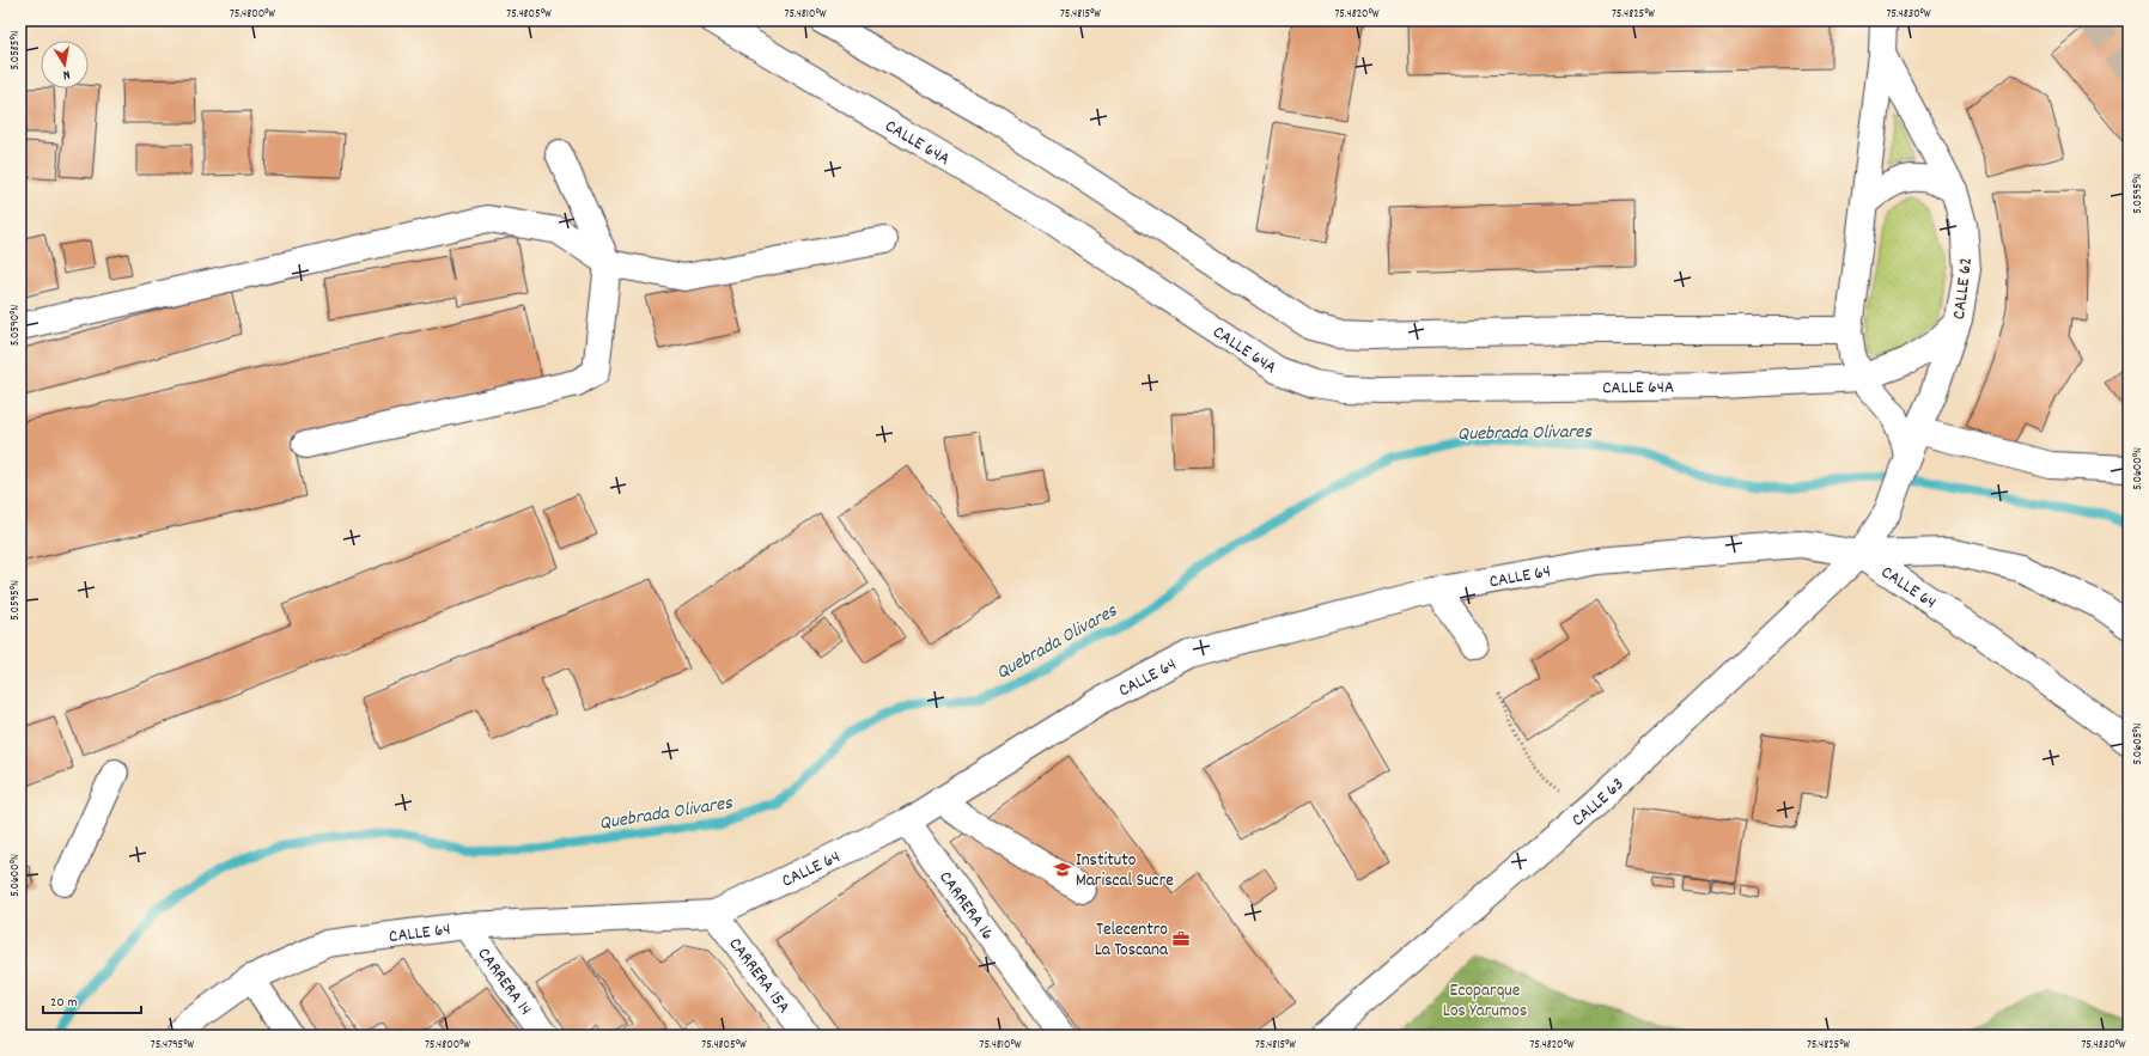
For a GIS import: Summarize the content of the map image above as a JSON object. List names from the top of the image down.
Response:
{
  "streets": {
    "street": [
      "CALLE 64A",
      "CALLE 62",
      "CALLE 64",
      "CALLE 63",
      "CARRERA 16",
      "CARRERA 15A",
      "CARRERA 14"
    ]
  },
  "crossings": [
    ["CALLE 64A", "CALLE 62"],
    ["CALLE 62", "CALLE 64"],
    ["CALLE 62", "CALLE 63"],
    ["CALLE 64", "CALLE 63"],
    ["CALLE 64", "CARRERA 16"],
    ["CALLE 64", "CARRERA 15A"],
    ["CALLE 64", "CARRERA 14"]
  ],
  "water": ["Quebrada Olivares"],
  "parks": ["Ecoparque Los Yarumos"],
  "places": {
    "school or university": ["Instituto Mariscal Sucre"],
    "office": ["Telecentro La Toscana"]
  },
  "scale_bar": "20 m",
  "north": "bottom",
  "coordinates": [
    "75.4800°W",
    "75.4805°W",
    "75.4810°W",
    "75.4815°W",
    "75.4820°W",
    "75.4825°W",
    "75.4830°W",
    "5.0585°N",
    "5.0595°N",
    "5.0590°N",
    "5.0600°N",
    "5.0605°N",
    "75.4795°W"
  ]
}
